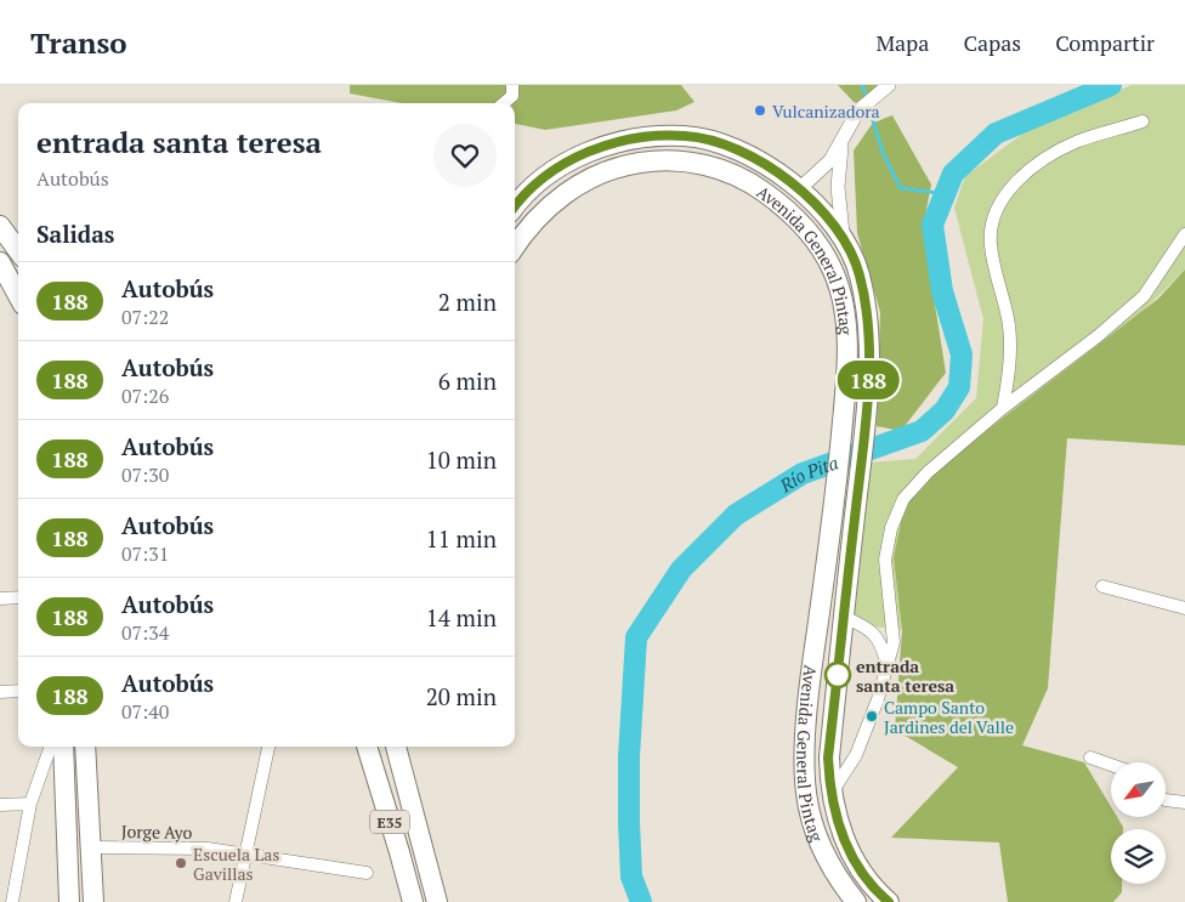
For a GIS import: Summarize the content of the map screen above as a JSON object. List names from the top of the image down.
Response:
{
  "streets": {
    "highway": ["Avenida General Pintag", "E35"],
    "street": ["Jorge Ayo"]
  },
  "water": ["Río Pita"],
  "places": [
    "Vulcanizadora",
    "entrada santa teresa",
    "Campo Santo Jardines del Valle",
    "Escuela Las Gavillas"
  ],
  "lines": ["bus line 188"],
  "north": "bottom left",
  "page": {
    "header": "Transo",
    "nav": ["Mapa", "Capas", "Compartir"],
    "on_map": "188",
    "heading": [
      ["entrada santa teresa", "Autobús"],
      "Salidas"
    ],
    "list": [
      {
        "mark": "188",
        "name": "Autobús",
        "note": "07:22",
        "value": "2 min"
      },
      {
        "mark": "188",
        "name": "Autobús",
        "note": "07:26",
        "value": "6 min"
      },
      {
        "mark": "188",
        "name": "Autobús",
        "note": "07:30",
        "value": "10 min"
      },
      {
        "mark": "188",
        "name": "Autobús",
        "note": "07:31",
        "value": "11 min"
      },
      {
        "mark": "188",
        "name": "Autobús",
        "note": "07:34",
        "value": "14 min"
      },
      {
        "mark": "188",
        "name": "Autobús",
        "note": "07:40",
        "value": "20 min"
      }
    ]
  }
}
